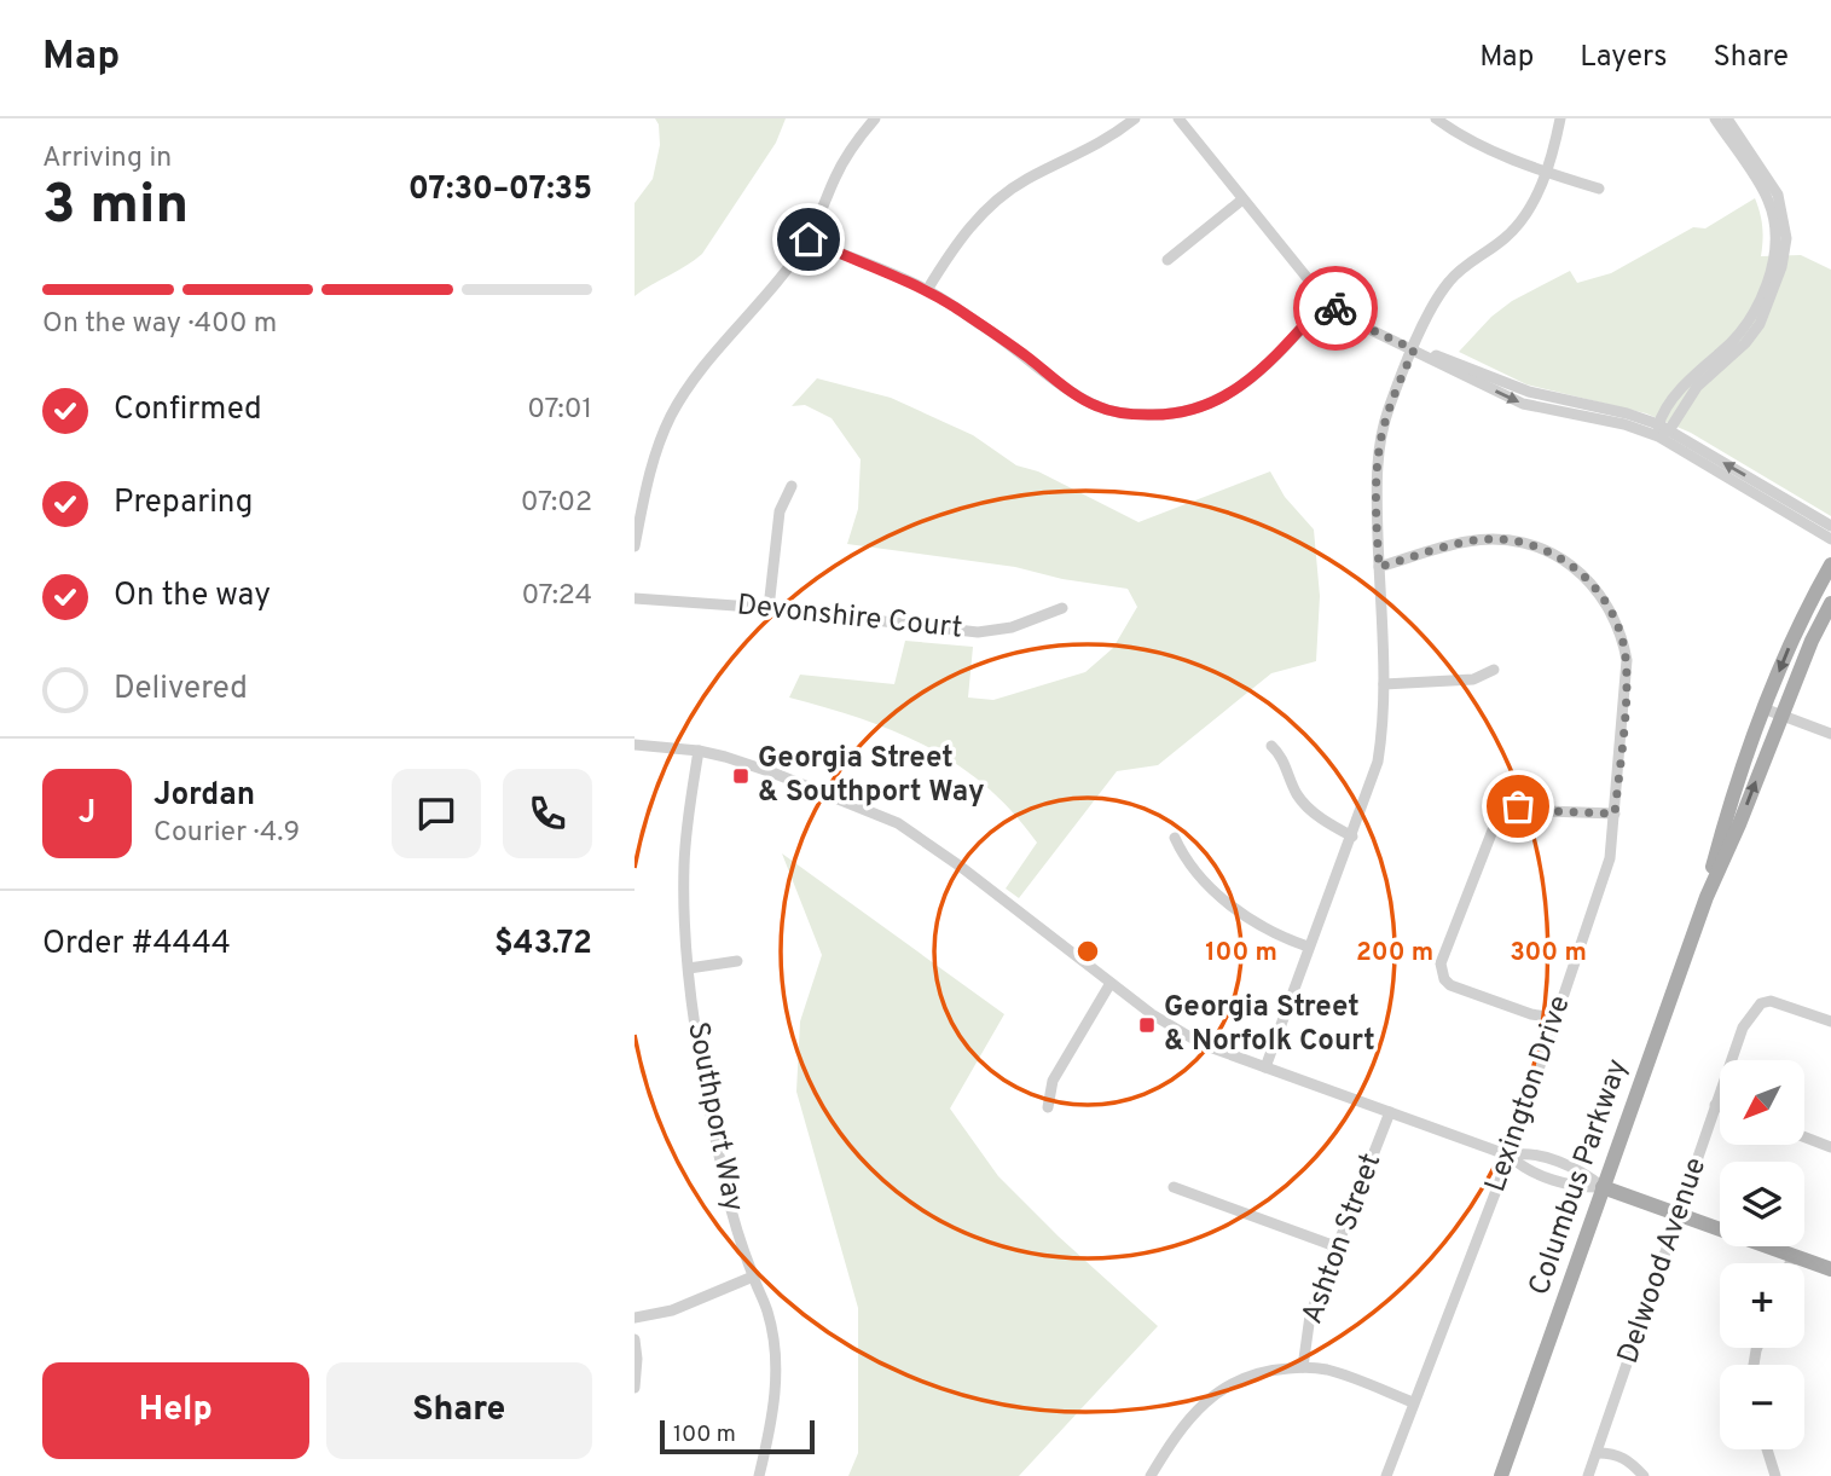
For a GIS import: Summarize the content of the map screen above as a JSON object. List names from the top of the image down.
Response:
{
  "streets": {
    "main road": ["Columbus Parkway"],
    "street": [
      "Devonshire Court",
      "Lexington Drive",
      "Southport Way",
      "Ashton Street",
      "Delwood Avenue"
    ]
  },
  "places": {
    "transit": ["Georgia Street & Southport Way", "Georgia Street & Norfolk Court"]
  },
  "scale_bar": "100 m",
  "north": "bottom left",
  "page": {
    "header": "Map",
    "nav": ["Map", "Layers", "Share"],
    "heading": ["3 min", "Arriving in", "07:30–07:35"],
    "panel": [
      "Jordan",
      "Courier · 4.9",
      "Order #4444",
      "$43.72"
    ],
    "bar": "On the way · 400 m",
    "list": [
      ["Confirmed", "07:01"],
      ["Preparing", "07:02"],
      ["On the way", "07:24"],
      "Delivered"
    ],
    "round": "J",
    "map_buttons": ["+", "−"],
    "buttons": ["Help", "Share"],
    "scale": "100 m"
  },
  "rings": ["100 m", "200 m", "300 m"]
}
